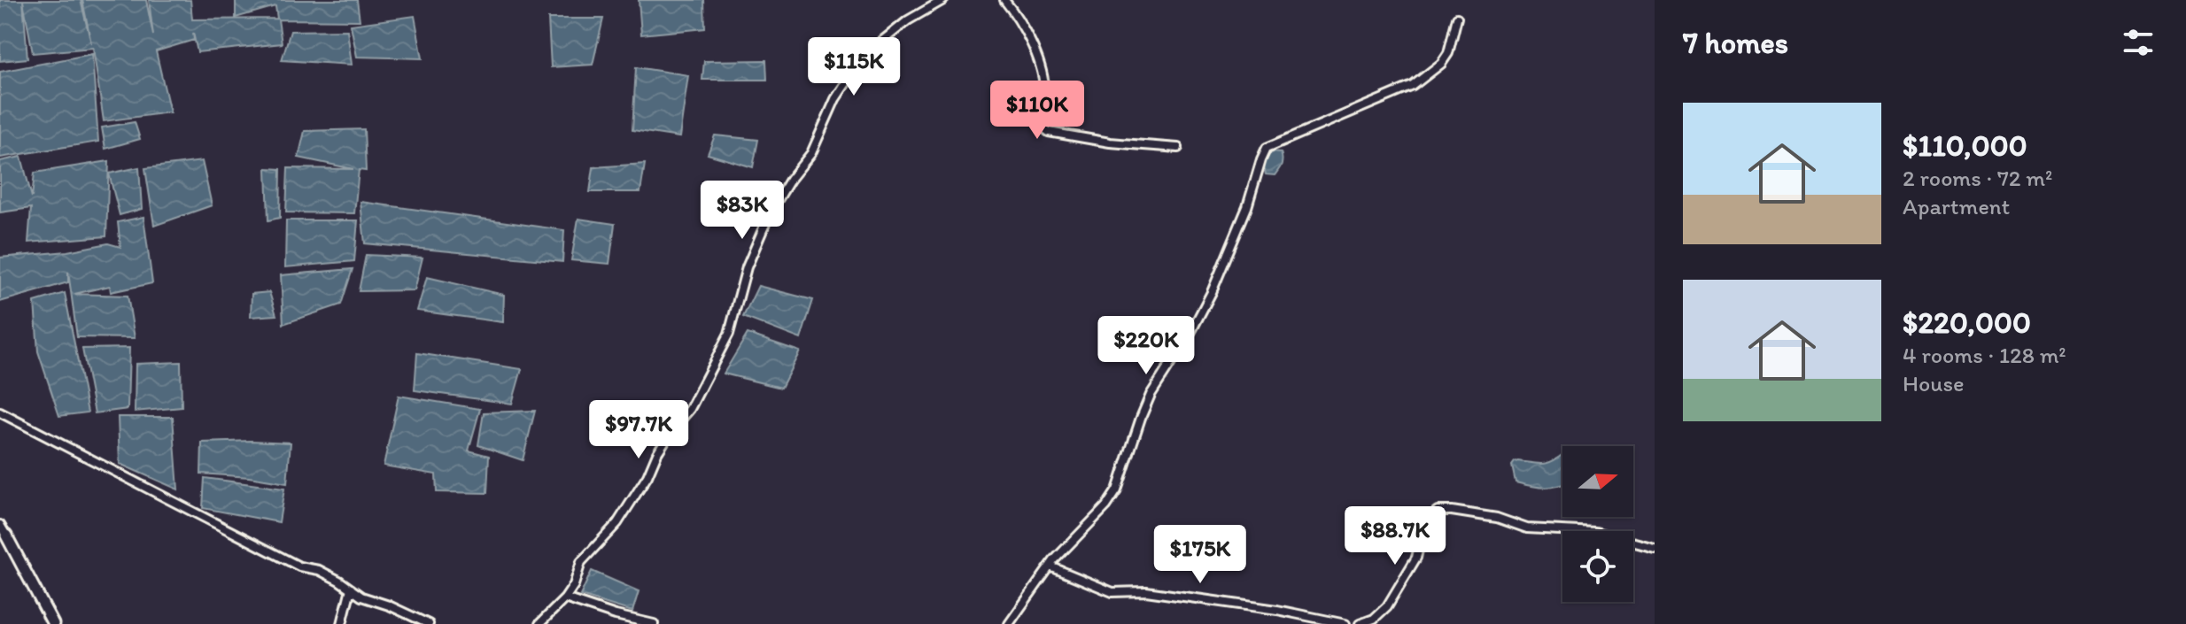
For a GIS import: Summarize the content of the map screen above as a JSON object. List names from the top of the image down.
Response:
{
  "north": "right",
  "page": {
    "heading": "7 homes",
    "price": [
      "$115K",
      "$110K",
      "$83K",
      "$220K",
      "$97.7K",
      "$88.7K",
      "$175K"
    ],
    "list": [
      {
        "name": "$110,000",
        "note": "2 rooms · 72 m² · Apartment"
      },
      {
        "name": "$220,000",
        "note": "4 rooms · 128 m² · House"
      }
    ]
  }
}
